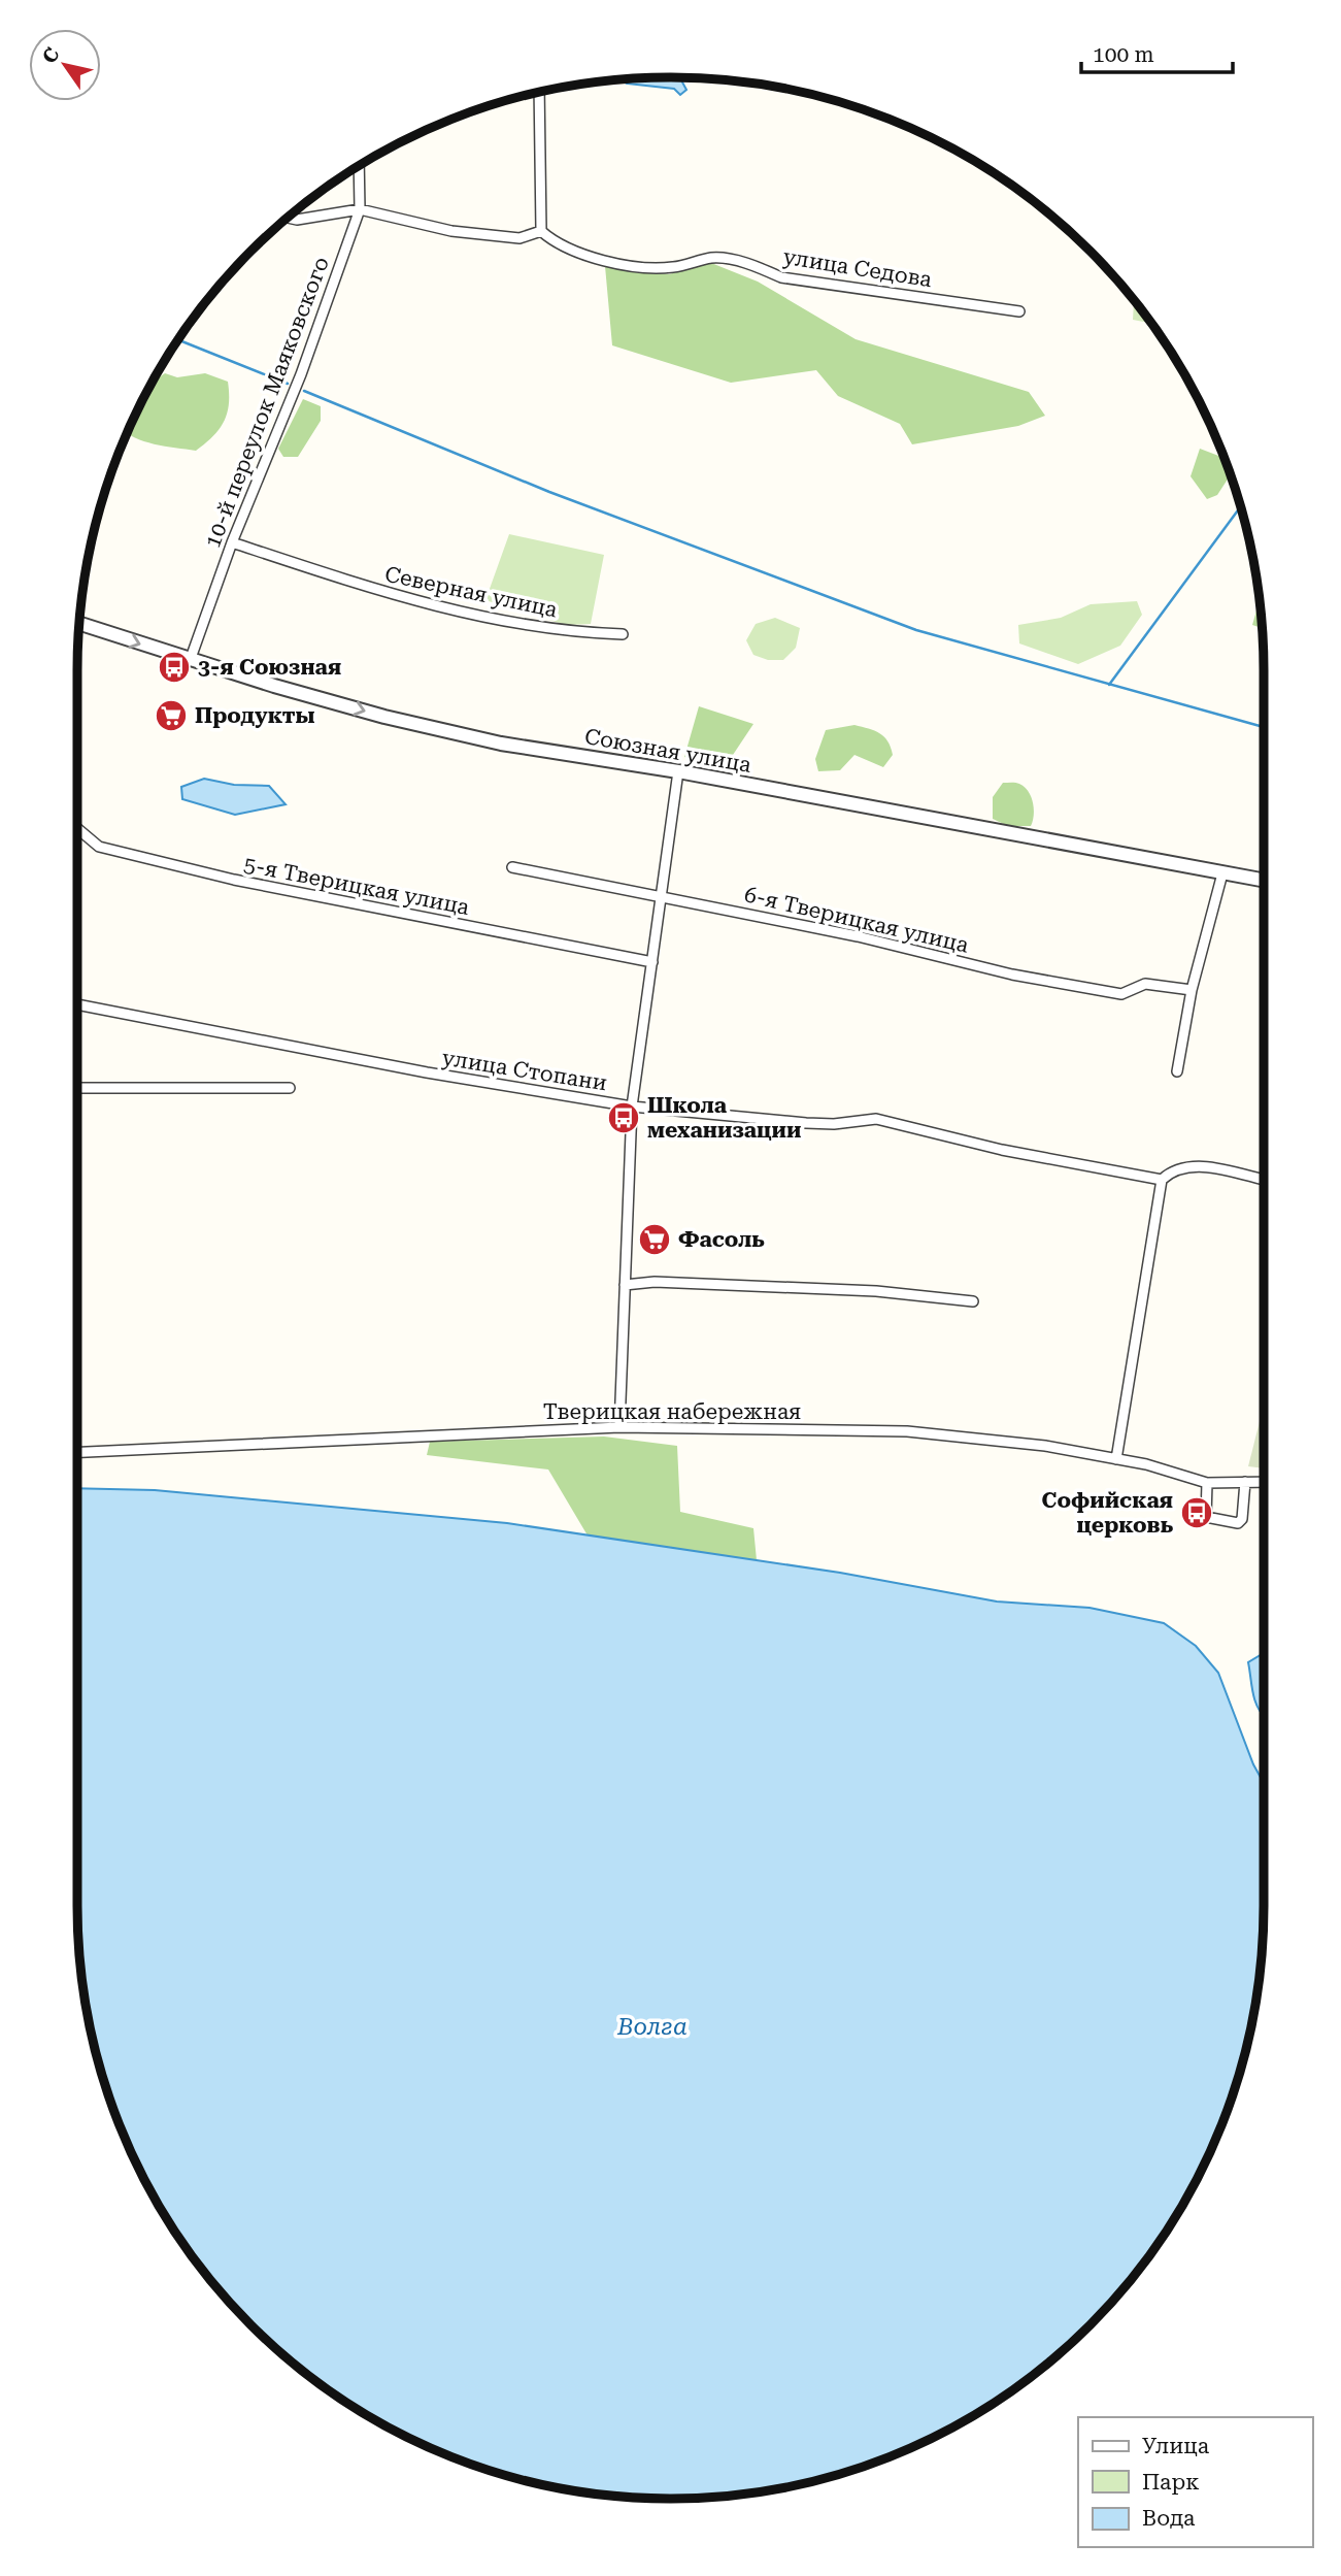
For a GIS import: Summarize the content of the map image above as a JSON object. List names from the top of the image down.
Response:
{
  "streets": {
    "street": [
      "улица Седова",
      "10-й переулок Маяковского",
      "Северная улица",
      "Союзная улица",
      "5-я Тверицкая улица",
      "6-я Тверицкая улица",
      "улица Стопани",
      "Тверицкая набережная"
    ]
  },
  "crossings": [
    ["10-й переулок Маяковского", "Северная улица"],
    ["10-й переулок Маяковского", "Союзная улица"]
  ],
  "one_way": ["Союзная улица"],
  "water": ["Волга"],
  "places": {
    "bus stop": ["3-я Союзная", "Школа механизации", "Софийская церковь"],
    "supermarket": ["Продукты", "Фасоль"]
  },
  "legend": ["Улица", "Парк", "Вода"],
  "scale_bar": "100 m",
  "north": "top left"
}
